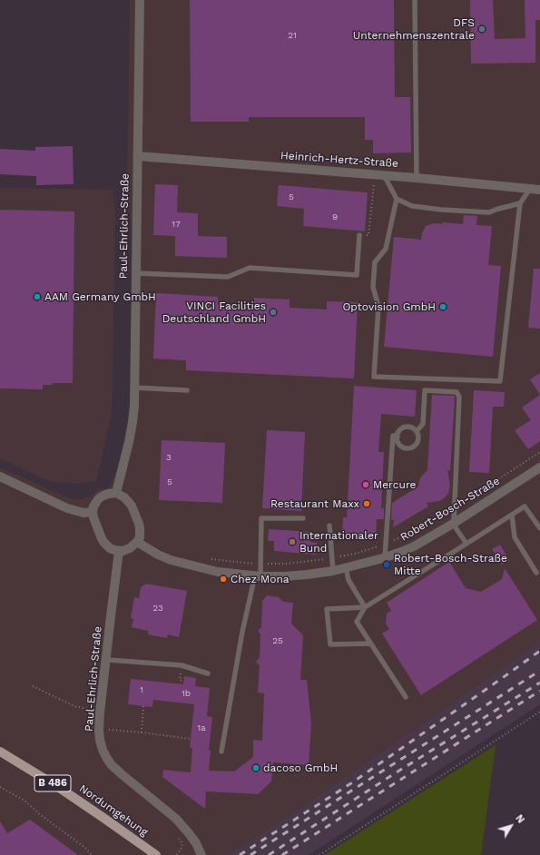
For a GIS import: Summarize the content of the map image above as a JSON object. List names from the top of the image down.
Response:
{
  "streets": {
    "main road": ["B 486", "Nordumgehung"],
    "street": ["Heinrich-Hertz-Straße", "Paul-Ehrlich-Straße", "Robert-Bosch-Straße"]
  },
  "crossings": [
    ["Heinrich-Hertz-Straße", "Paul-Ehrlich-Straße"],
    ["Paul-Ehrlich-Straße", "Robert-Bosch-Straße"]
  ],
  "places": [
    "DFS Unternehmenszentrale",
    "AAM Germany GmbH",
    "Optovision GmbH",
    "VINCI Facilities Deutschland GmbH",
    "Mercure",
    "Restaurant Maxx",
    "Internationaler Bund",
    "Robert-Bosch-Straße Mitte",
    "Chez Mona",
    "dacoso GmbH"
  ],
  "house_numbers": [
    "21",
    "5",
    "9",
    "17",
    "3",
    "5",
    "23",
    "25",
    "1",
    "1b",
    "1a"
  ],
  "north": "top right"
}
